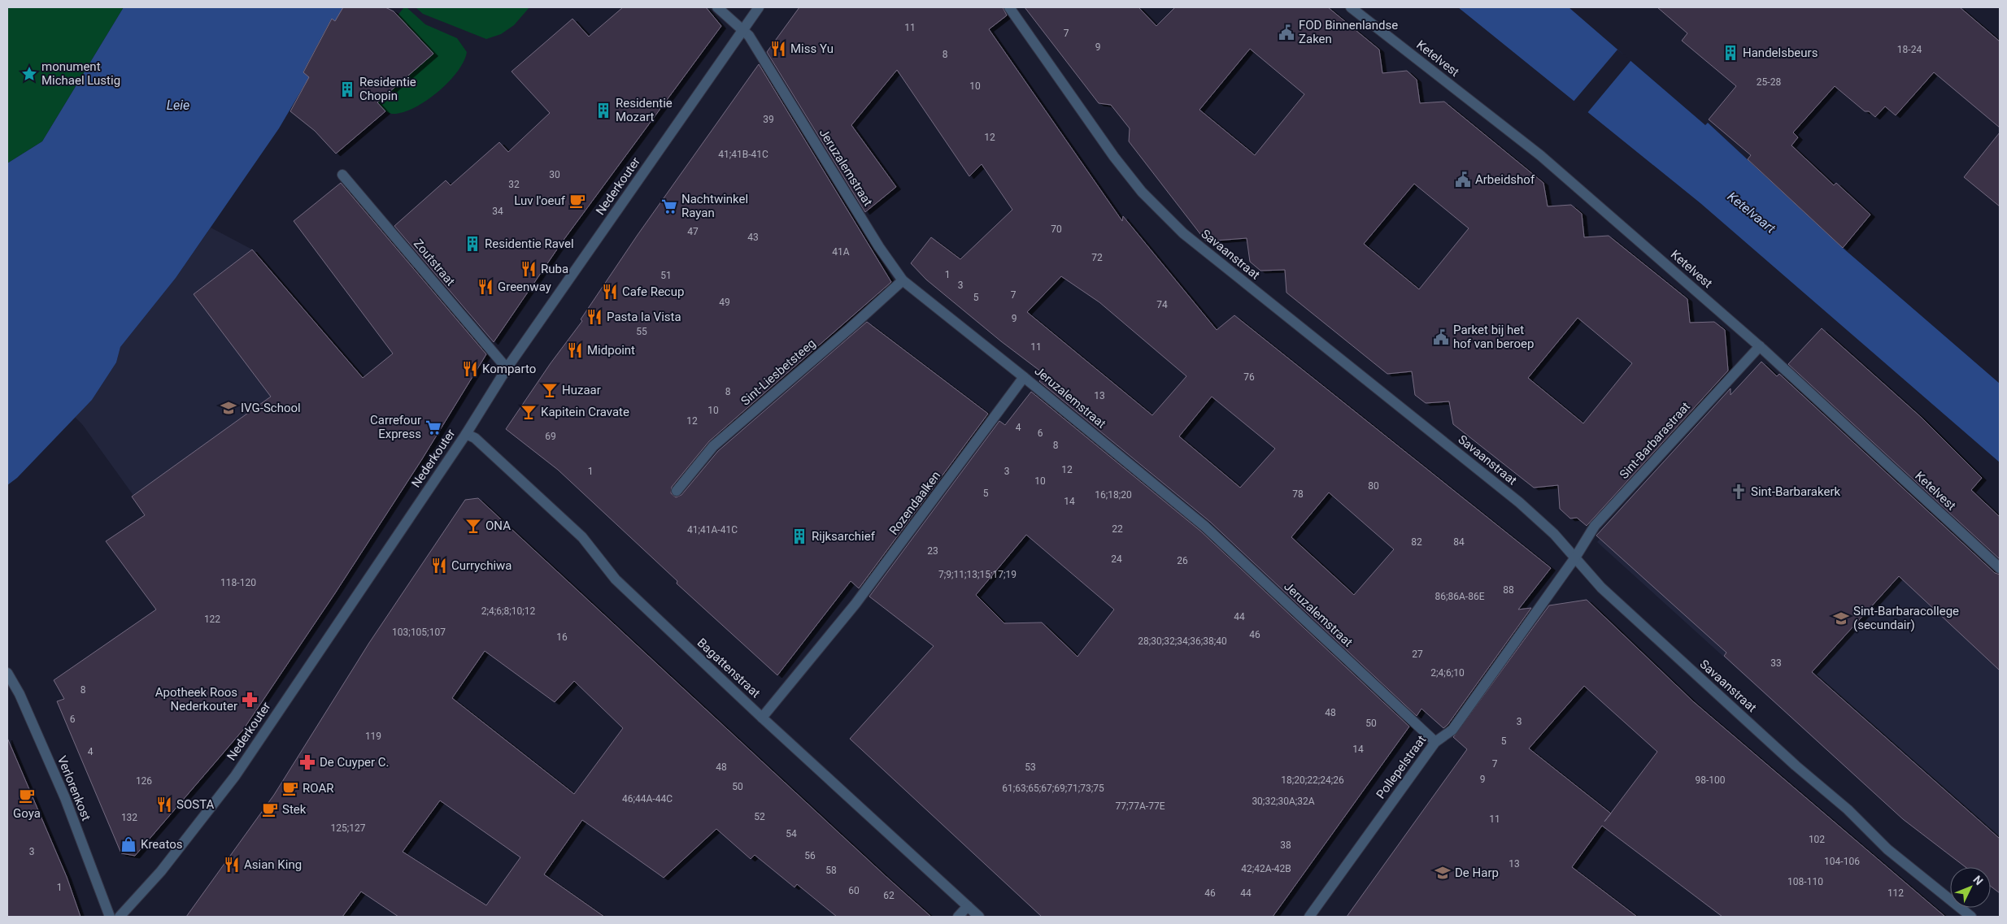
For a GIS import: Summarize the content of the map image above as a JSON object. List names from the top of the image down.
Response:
{
  "streets": {
    "street": [
      "Ketelvest",
      "Jeruzalemstraat",
      "Nederkouter",
      "Savaanstraat",
      "Zoutstraat",
      "Sint-Liesbetsteeg",
      "Sint-Barbarastraat",
      "Rozendaalken",
      "Bagattenstraat",
      "Pollepelstraat",
      "Verlorenkost"
    ]
  },
  "crossings": [
    ["Ketelvest", "Sint-Barbarastraat"],
    ["Jeruzalemstraat", "Nederkouter"],
    ["Jeruzalemstraat", "Sint-Liesbetsteeg"],
    ["Jeruzalemstraat", "Rozendaalken"],
    ["Jeruzalemstraat", "Pollepelstraat"],
    ["Nederkouter", "Zoutstraat"],
    ["Nederkouter", "Bagattenstraat"],
    ["Savaanstraat", "Sint-Barbarastraat"],
    ["Savaanstraat", "Pollepelstraat"],
    ["Sint-Barbarastraat", "Pollepelstraat"],
    ["Rozendaalken", "Bagattenstraat"]
  ],
  "water": ["Leie", "Ketelvaart"],
  "places": {
    "public building": ["FOD Binnenlandse Zaken", "Arbeidshof", "Parket bij het hof van beroep"],
    "restaurant": [
      "Miss Yu",
      "Ruba",
      "Greenway",
      "Cafe Recup",
      "Pasta la Vista",
      "Midpoint",
      "Komparto",
      "Currychiwa",
      "SOSTA",
      "Asian King"
    ],
    "building": [
      "Handelsbeurs",
      "Residentie Chopin",
      "Residentie Mozart",
      "Residentie Ravel",
      "Rijksarchief"
    ],
    "place": ["monument Michael Lustig"],
    "cafe": [
      "Luv l'oeuf",
      "ROAR",
      "Goya",
      "Stek"
    ],
    "supermarket": ["Nachtwinkel Rayan", "Carrefour Express"],
    "bar": ["Huzaar", "Kapitein Cravate", "ONA"],
    "school or university": ["IVG-School", "Sint-Barbaracollege (secundair)", "De Harp"],
    "church": ["Sint-Barbarakerk"],
    "pharmacy": ["Apotheek Roos Nederkouter", "De Cuyper C."],
    "shop": ["Kreatos"]
  },
  "house_numbers": [
    "11",
    "7",
    "9",
    "18-24",
    "8",
    "25-28",
    "10",
    "39",
    "12",
    "41;41B-41C",
    "30",
    "32",
    "34",
    "70",
    "47",
    "43",
    "41A",
    "72",
    "1",
    "51",
    "3",
    "7",
    "5",
    "49",
    "74",
    "9",
    "55",
    "11",
    "76",
    "8",
    "13",
    "10",
    "12",
    "4",
    "6",
    "69",
    "8",
    "12",
    "1",
    "3",
    "10",
    "80",
    "5",
    "78",
    "16;18;20",
    "14",
    "22",
    "41;41A-41C",
    "82",
    "84",
    "23",
    "24",
    "26",
    "7;9;11;13;15;17;19",
    "118-120",
    "88",
    "86;86A-86E",
    "2;4;6;8;10;12",
    "44",
    "122",
    "103;105;107",
    "46",
    "16",
    "28;30;32;34;36;38;40",
    "27",
    "33",
    "2;4;6;10",
    "8",
    "48",
    "6",
    "3",
    "50",
    "119",
    "5",
    "14",
    "4",
    "7",
    "48",
    "53",
    "9",
    "18;20;22;24;26",
    "98-100",
    "126",
    "50",
    "61;63;65;67;69;71;73;75",
    "46;44A-44C",
    "30;32;30A;32A",
    "77;77A-77E",
    "52",
    "132",
    "11",
    "125;127",
    "54",
    "102",
    "38",
    "3",
    "56",
    "104-106",
    "13",
    "42;42A-42B",
    "58",
    "108-110",
    "1",
    "60",
    "46",
    "44",
    "112",
    "62"
  ],
  "north": "top right"
}
